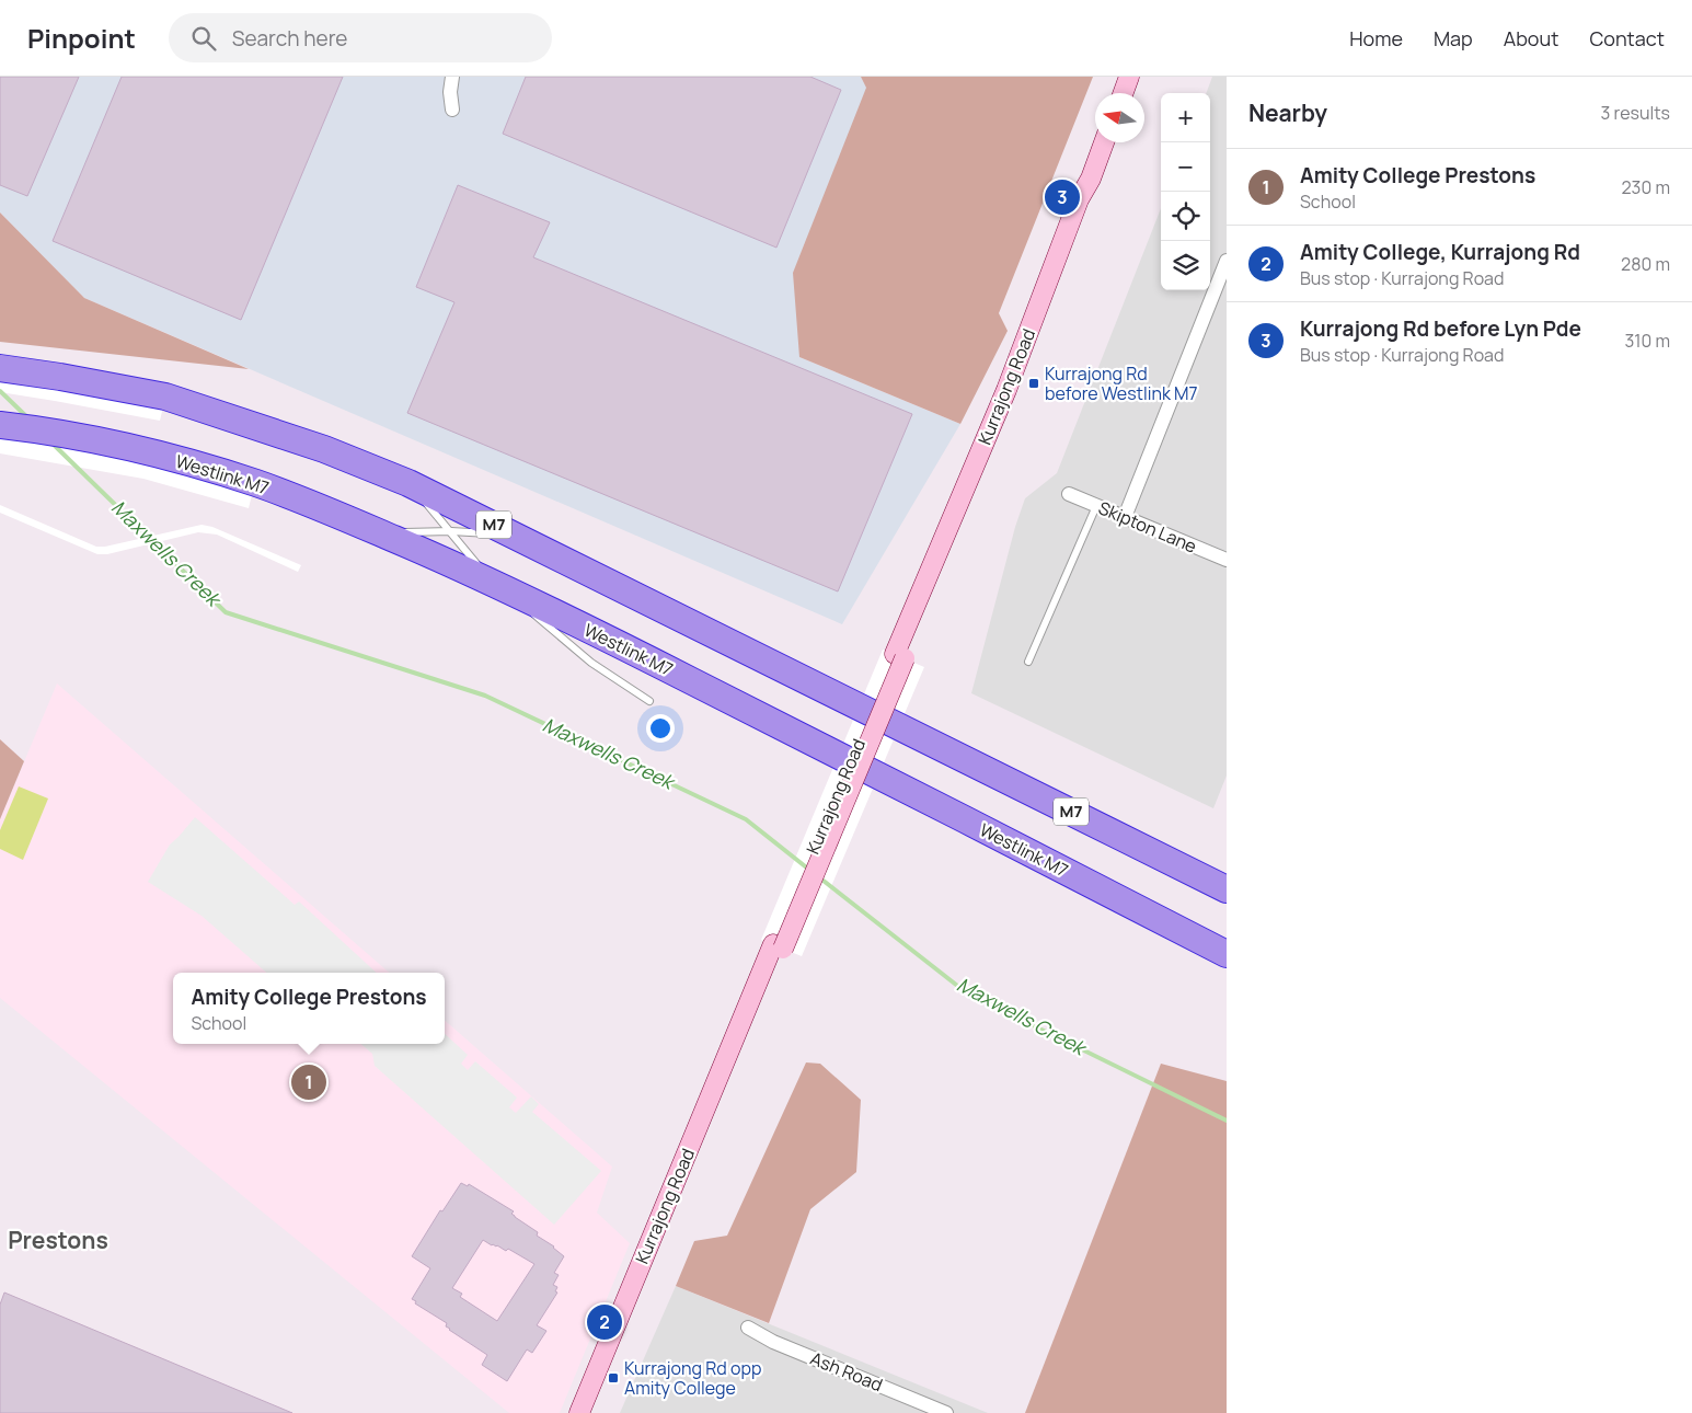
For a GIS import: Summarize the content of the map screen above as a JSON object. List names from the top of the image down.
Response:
{
  "streets": {
    "highway": ["Westlink M7", "M7"],
    "main road": ["Kurrajong Road"],
    "street": ["Skipton Lane", "Ash Road"]
  },
  "districts": ["Prestons"],
  "water": ["Maxwells Creek"],
  "places": {
    "transit": ["Kurrajong Rd before Westlink M7", "Kurrajong Rd opp Amity College"]
  },
  "north": "left",
  "page": {
    "header": "Pinpoint",
    "search": "Search here",
    "nav": [
      "Home",
      "Map",
      "About",
      "Contact"
    ],
    "heading": ["Nearby", "3 results"],
    "map_buttons": ["+", "−"],
    "list": [
      {
        "mark": "1",
        "name": "Amity College Prestons",
        "note": "School",
        "value": "230 m"
      },
      {
        "mark": "2",
        "name": "Amity College, Kurrajong Rd",
        "note": "Bus stop · Kurrajong Road",
        "value": "280 m"
      },
      {
        "mark": "3",
        "name": "Kurrajong Rd before Lyn Pde",
        "note": "Bus stop · Kurrajong Road",
        "value": "310 m"
      }
    ],
    "pins": ["3", "1", "2"],
    "popup": ["Amity College Prestons", "School"]
  }
}
